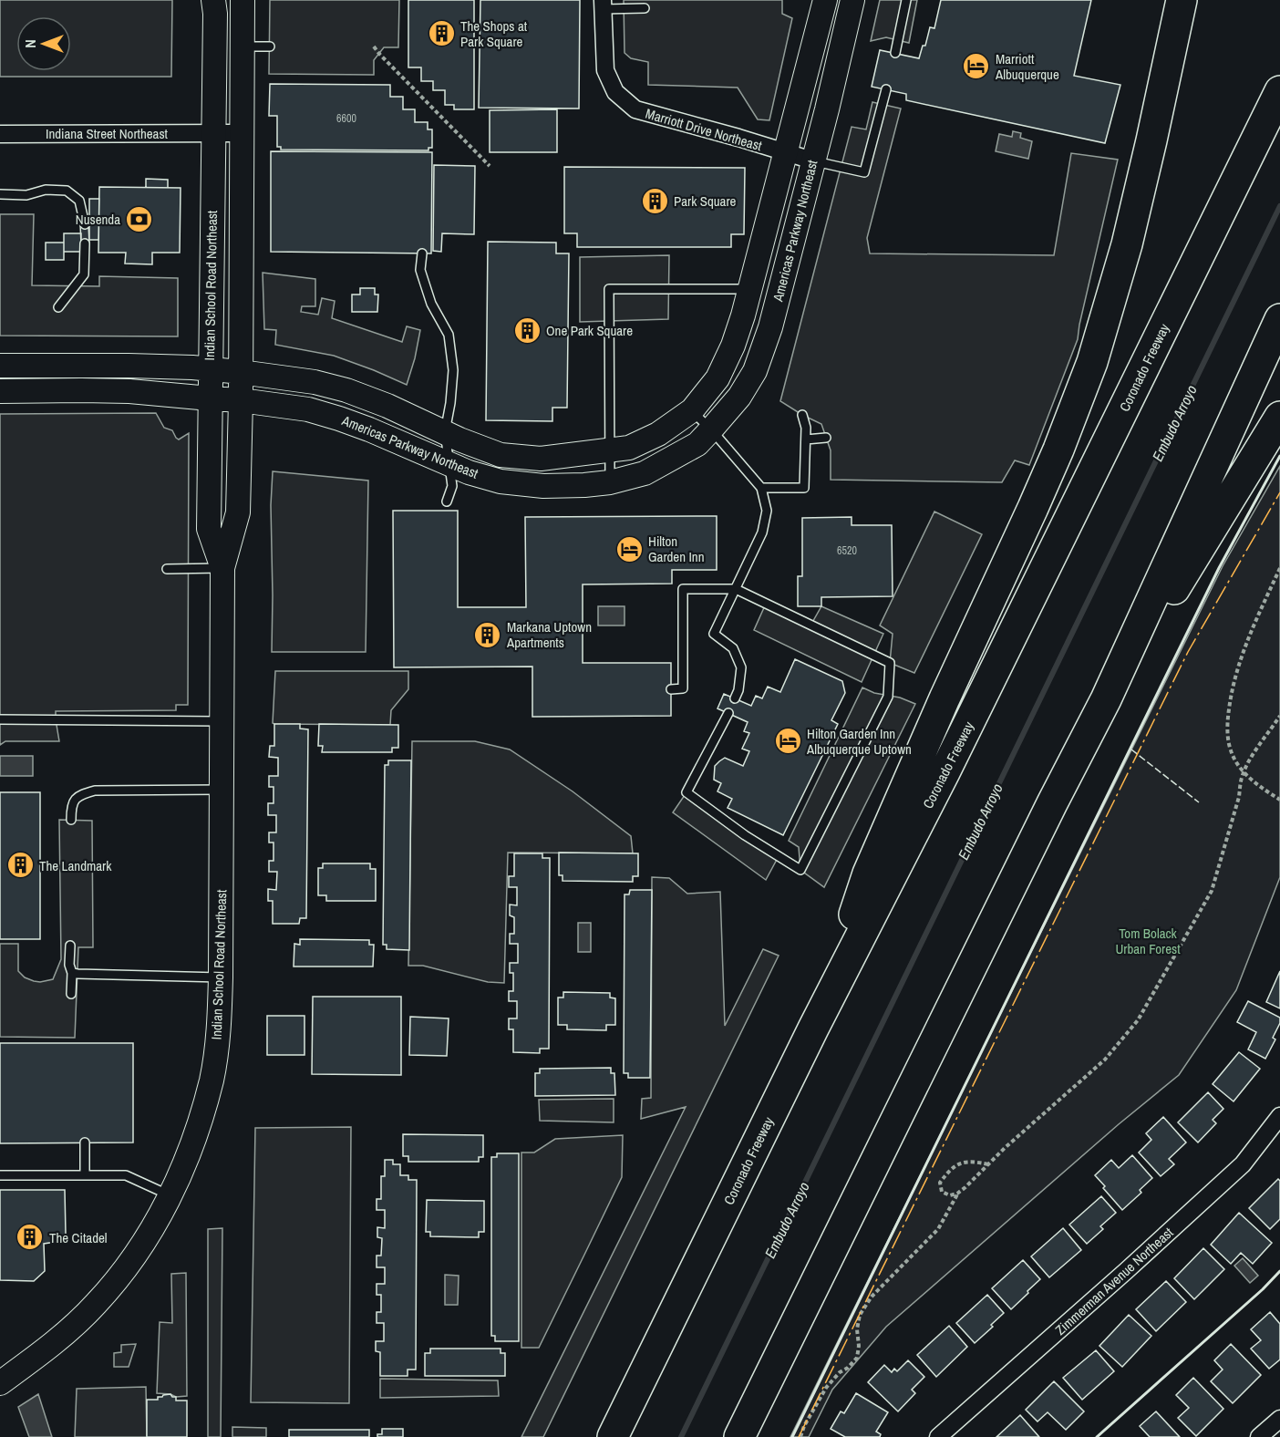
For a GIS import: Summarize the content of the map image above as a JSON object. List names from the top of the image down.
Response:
{
  "streets": {
    "highway": ["Coronado Freeway"],
    "street": [
      "Marriott Drive Northeast",
      "Indiana Street Northeast",
      "Americas Parkway Northeast",
      "Indian School Road Northeast",
      "Zimmerman Avenue Northeast"
    ]
  },
  "crossings": [
    ["Marriott Drive Northeast", "Americas Parkway Northeast"],
    ["Indiana Street Northeast", "Indian School Road Northeast"],
    ["Americas Parkway Northeast", "Indian School Road Northeast"]
  ],
  "water": ["Embudo Arroyo"],
  "parks": ["Tom Bolack Urban Forest"],
  "places": {
    "building": [
      "The Shops at Park Square",
      "Park Square",
      "One Park Square",
      "Markana Uptown Apartments",
      "The Landmark",
      "The Citadel"
    ],
    "hotel": ["Marriott Albuquerque", "Hilton Garden Inn", "Hilton Garden Inn Albuquerque Uptown"],
    "bank": ["Nusenda"]
  },
  "house_numbers": ["6600", "6520"],
  "north": "left"
}
